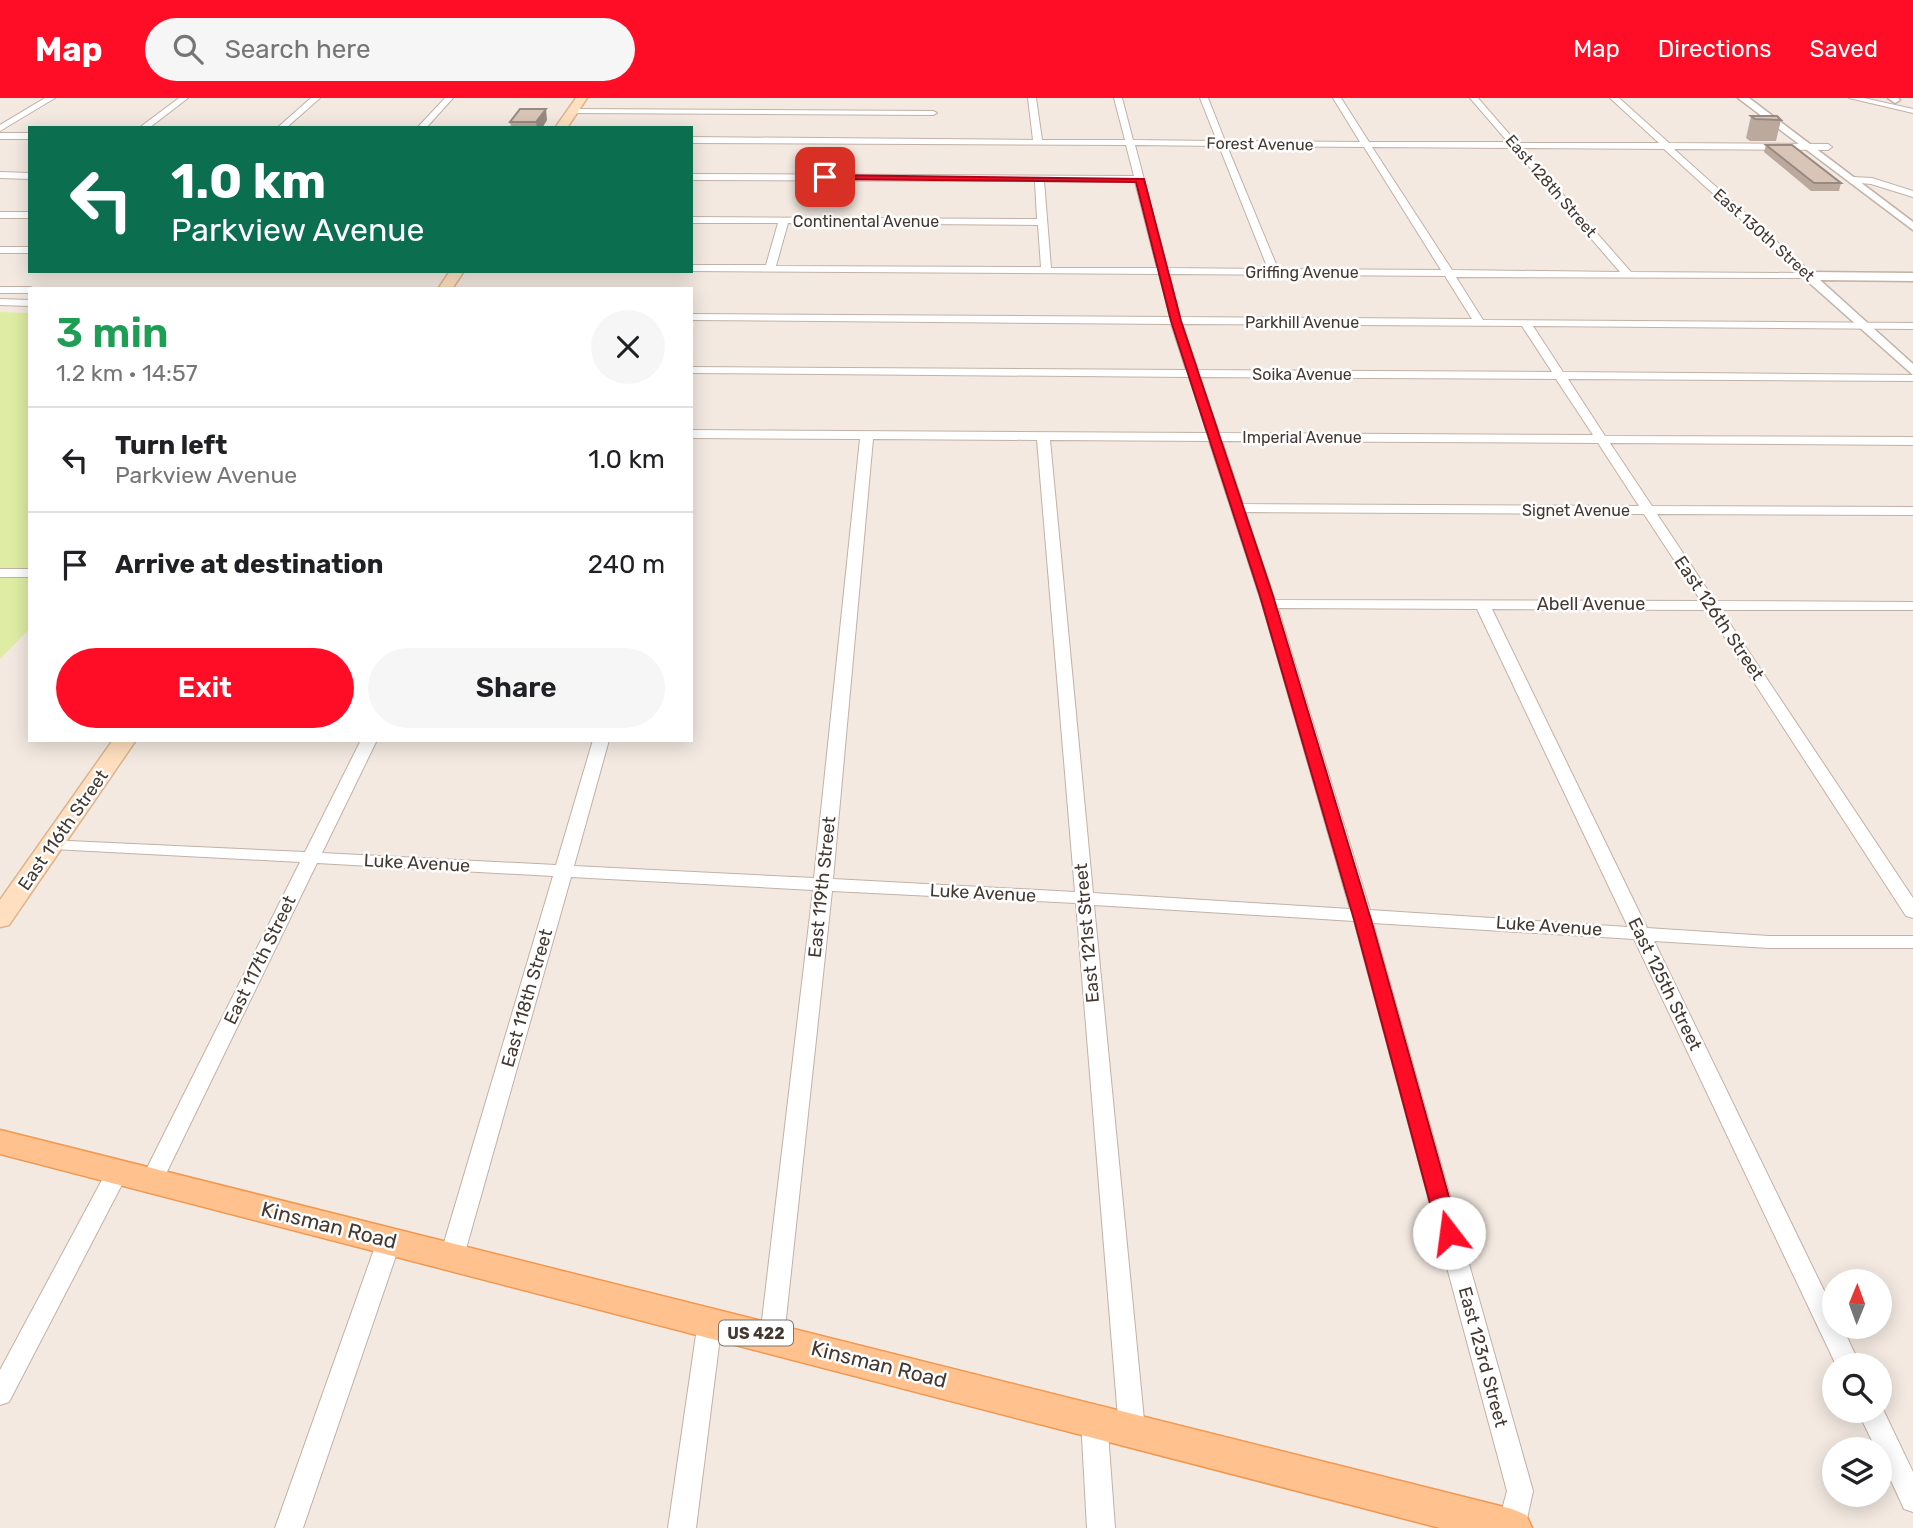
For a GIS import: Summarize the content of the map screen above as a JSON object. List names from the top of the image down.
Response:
{
  "streets": {
    "main road": ["East 116th Street", "Kinsman Road", "US 422"],
    "street": [
      "Forest Avenue",
      "East 128th Street",
      "Continental Avenue",
      "East 130th Street",
      "Griffing Avenue",
      "Parkhill Avenue",
      "Soika Avenue",
      "Imperial Avenue",
      "Signet Avenue",
      "Abell Avenue",
      "East 126th Street",
      "Luke Avenue",
      "East 119th Street",
      "East 121st Street",
      "East 117th Street",
      "East 125th Street",
      "East 118th Street",
      "East 123rd Street"
    ]
  },
  "crossings": [
    ["Forest Avenue", "East 128th Street"],
    ["Forest Avenue", "East 130th Street"],
    ["Forest Avenue", "East 123rd Street"],
    ["East 128th Street", "Griffing Avenue"],
    ["East 130th Street", "Griffing Avenue"],
    ["East 130th Street", "Parkhill Avenue"],
    ["Griffing Avenue", "East 123rd Street"],
    ["Parkhill Avenue", "East 126th Street"],
    ["Parkhill Avenue", "East 123rd Street"],
    ["Soika Avenue", "East 126th Street"],
    ["Soika Avenue", "East 123rd Street"],
    ["Imperial Avenue", "East 126th Street"],
    ["Imperial Avenue", "East 119th Street"],
    ["Imperial Avenue", "East 121st Street"],
    ["Imperial Avenue", "East 123rd Street"],
    ["Signet Avenue", "East 126th Street"],
    ["Signet Avenue", "East 123rd Street"],
    ["Abell Avenue", "East 126th Street"],
    ["Abell Avenue", "East 125th Street"],
    ["Abell Avenue", "East 123rd Street"],
    ["East 116th Street", "Luke Avenue"],
    ["Luke Avenue", "East 119th Street"],
    ["Luke Avenue", "East 121st Street"],
    ["Luke Avenue", "East 117th Street"],
    ["Luke Avenue", "East 125th Street"],
    ["Luke Avenue", "East 118th Street"],
    ["Luke Avenue", "East 123rd Street"],
    ["East 119th Street", "Kinsman Road"],
    ["East 121st Street", "Kinsman Road"],
    ["East 117th Street", "Kinsman Road"],
    ["East 118th Street", "Kinsman Road"],
    ["Kinsman Road", "East 123rd Street"]
  ],
  "north": "top",
  "page": {
    "header": "Map",
    "search": "Search here",
    "nav": ["Map", "Directions", "Saved"],
    "turn": ["1.0 km", "Parkview Avenue"],
    "heading": ["3 min", "1.2 km · 14:57"],
    "list": [
      {
        "name": "Turn left",
        "note": "Parkview Avenue",
        "value": "1.0 km"
      },
      {
        "name": "Arrive at destination",
        "value": "240 m"
      }
    ],
    "buttons": ["Exit", "Share"]
  }
}
